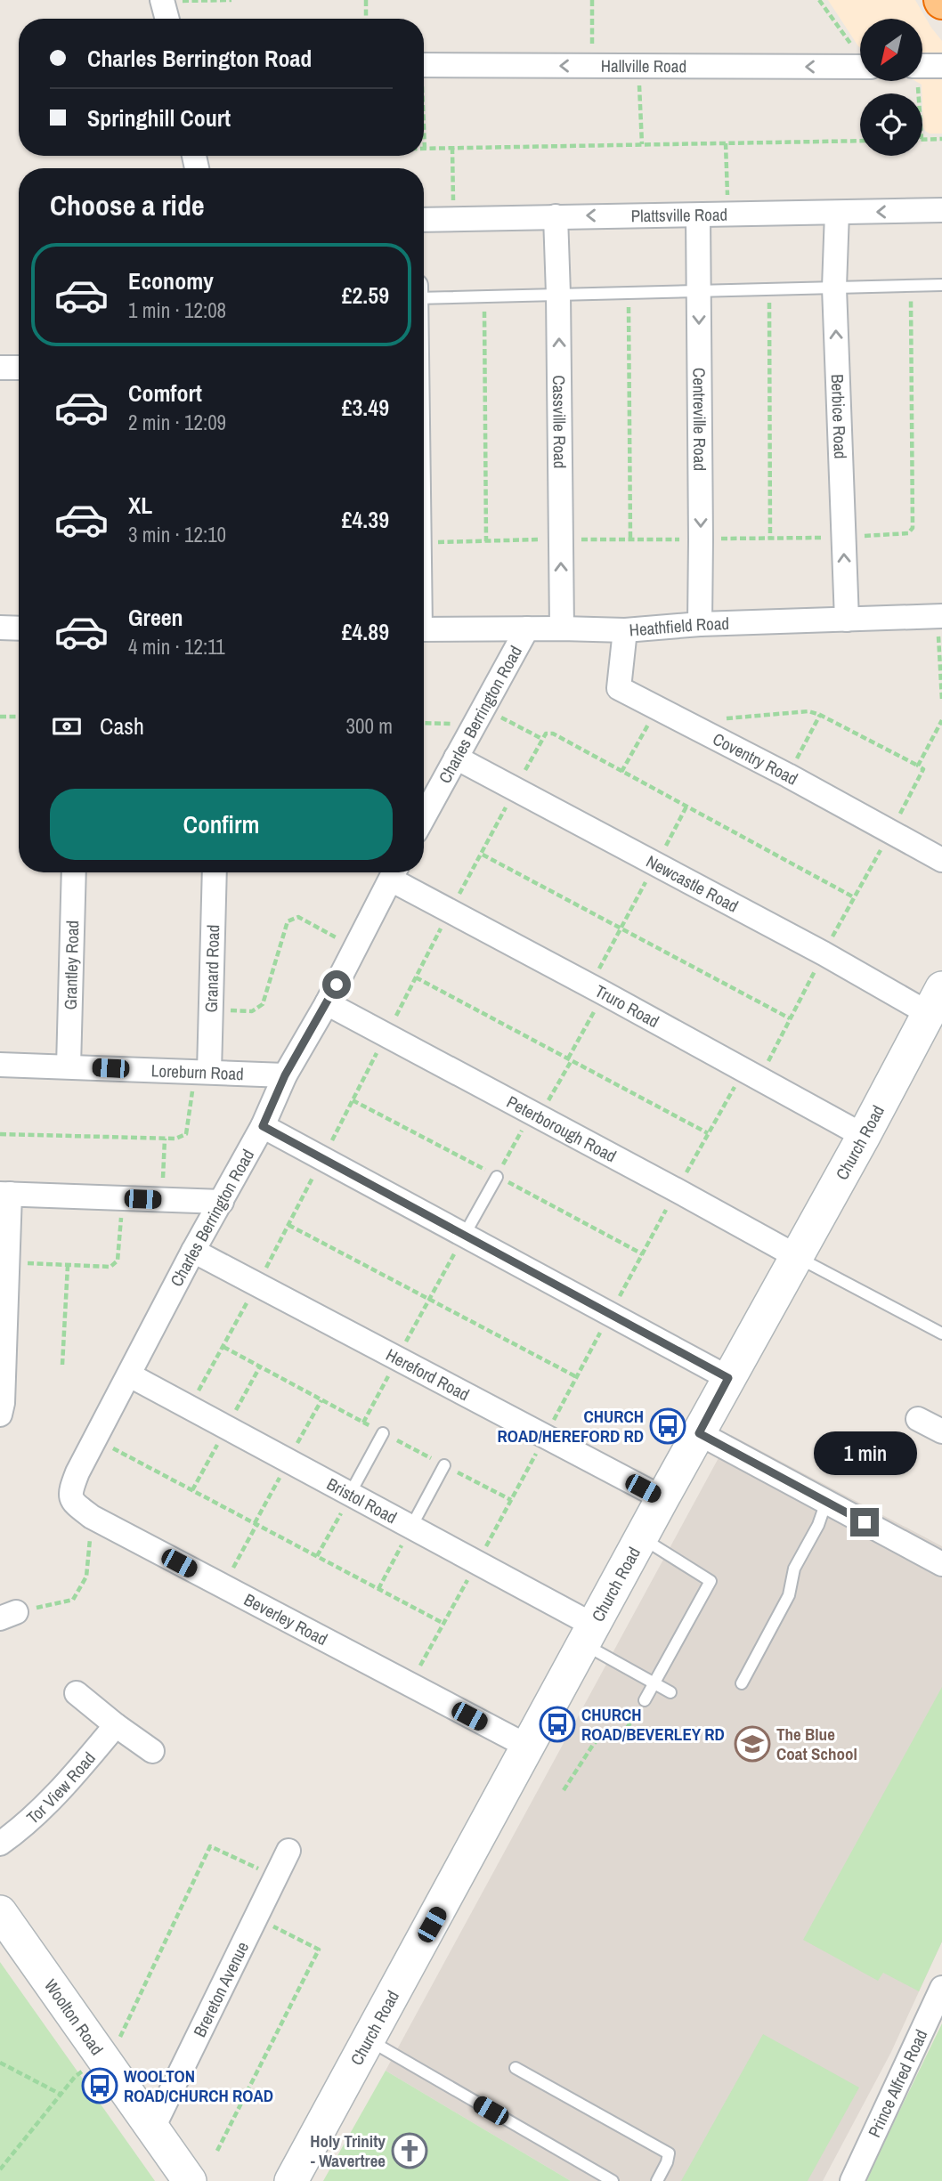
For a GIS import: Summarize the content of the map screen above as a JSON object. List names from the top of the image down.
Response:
{
  "streets": {
    "street": [
      "Hallville Road",
      "Plattsville Road",
      "Berbice Road",
      "Centreville Road",
      "Cassville Road",
      "Heathfield Road",
      "Charles Berrington Road",
      "Coventry Road",
      "Newcastle Road",
      "Grantley Road",
      "Granard Road",
      "Truro Road",
      "Loreburn Road",
      "Peterborough Road",
      "Church Road",
      "Hereford Road",
      "Bristol Road",
      "Beverley Road",
      "Tor View Road",
      "Brereton Avenue",
      "Woolton Road",
      "Prince Alfred Road"
    ]
  },
  "crossings": [
    ["Plattsville Road", "Berbice Road"],
    ["Plattsville Road", "Centreville Road"],
    ["Plattsville Road", "Cassville Road"],
    ["Berbice Road", "Heathfield Road"],
    ["Centreville Road", "Heathfield Road"],
    ["Cassville Road", "Heathfield Road"],
    ["Heathfield Road", "Charles Berrington Road"],
    ["Heathfield Road", "Coventry Road"],
    ["Charles Berrington Road", "Newcastle Road"],
    ["Charles Berrington Road", "Truro Road"],
    ["Charles Berrington Road", "Loreburn Road"],
    ["Charles Berrington Road", "Peterborough Road"],
    ["Charles Berrington Road", "Hereford Road"],
    ["Charles Berrington Road", "Bristol Road"],
    ["Charles Berrington Road", "Beverley Road"],
    ["Newcastle Road", "Church Road"],
    ["Grantley Road", "Loreburn Road"],
    ["Granard Road", "Loreburn Road"],
    ["Truro Road", "Church Road"],
    ["Peterborough Road", "Church Road"],
    ["Church Road", "Hereford Road"],
    ["Church Road", "Bristol Road"],
    ["Church Road", "Beverley Road"],
    ["Brereton Avenue", "Woolton Road"]
  ],
  "one_way": [
    "Hallville Road",
    "Plattsville Road",
    "Berbice Road",
    "Centreville Road",
    "Cassville Road"
  ],
  "places": {
    "bus stop": ["CHURCH ROAD/HEREFORD RD", "CHURCH ROAD/BEVERLEY RD", "WOOLTON ROAD/CHURCH ROAD"],
    "school or university": ["The Blue Coat School"],
    "church": ["Holy Trinity - Wavertree"]
  },
  "north": "bottom left",
  "page": {
    "banner": ["Charles Berrington Road", "Springhill Court"],
    "heading": "Choose a ride",
    "list": [
      {
        "name": "Economy",
        "note": "1 min · 12:08",
        "value": "£2.59"
      },
      {
        "name": "Comfort",
        "note": "2 min · 12:09",
        "value": "£3.49"
      },
      {
        "name": "XL",
        "note": "3 min · 12:10",
        "value": "£4.39"
      },
      {
        "name": "Green",
        "note": "4 min · 12:11",
        "value": "£4.89"
      }
    ],
    "pay": ["Cash", "300 m"],
    "buttons": "Confirm",
    "bubble": "1 min"
  }
}
